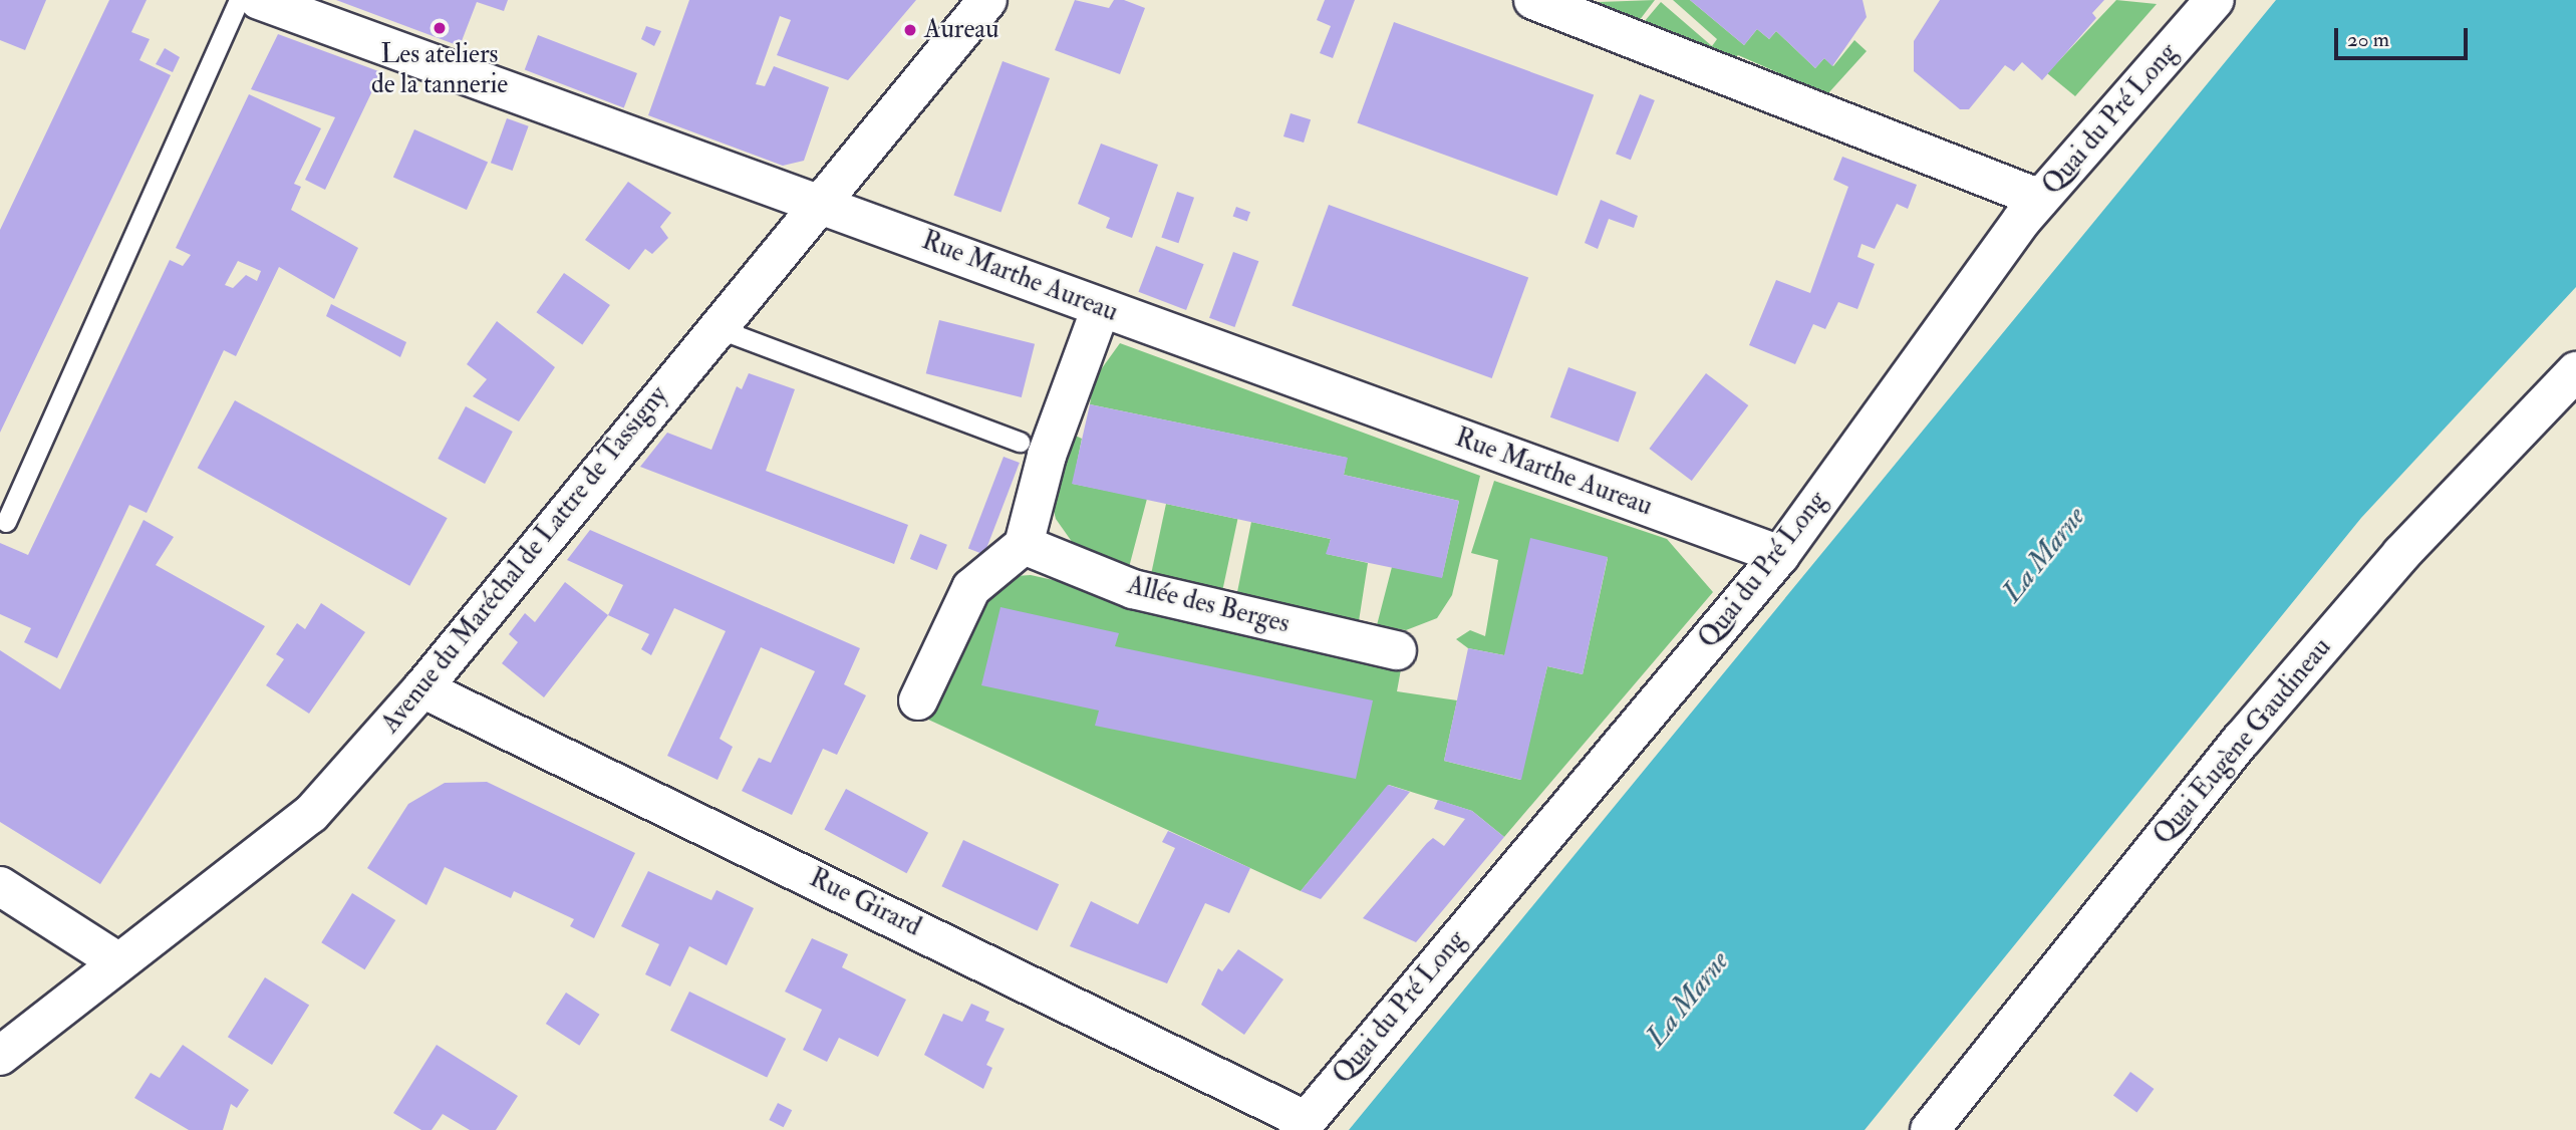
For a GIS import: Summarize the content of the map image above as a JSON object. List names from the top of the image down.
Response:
{
  "streets": {
    "street": [
      "Quai du Pré Long",
      "Rue Marthe Aureau",
      "Avenue du Maréchal de Lattre de Tassigny",
      "Allée des Berges",
      "Quai Eugène Gaudineau",
      "Rue Girard"
    ]
  },
  "crossings": [
    ["Quai du Pré Long", "Rue Marthe Aureau"],
    ["Quai du Pré Long", "Rue Girard"],
    ["Rue Marthe Aureau", "Avenue du Maréchal de Lattre de Tassigny"],
    ["Avenue du Maréchal de Lattre de Tassigny", "Rue Girard"]
  ],
  "water": ["La Marne"],
  "places": ["Les ateliers de la tannerie", "Aureau"],
  "scale_bar": "20 m"
}
